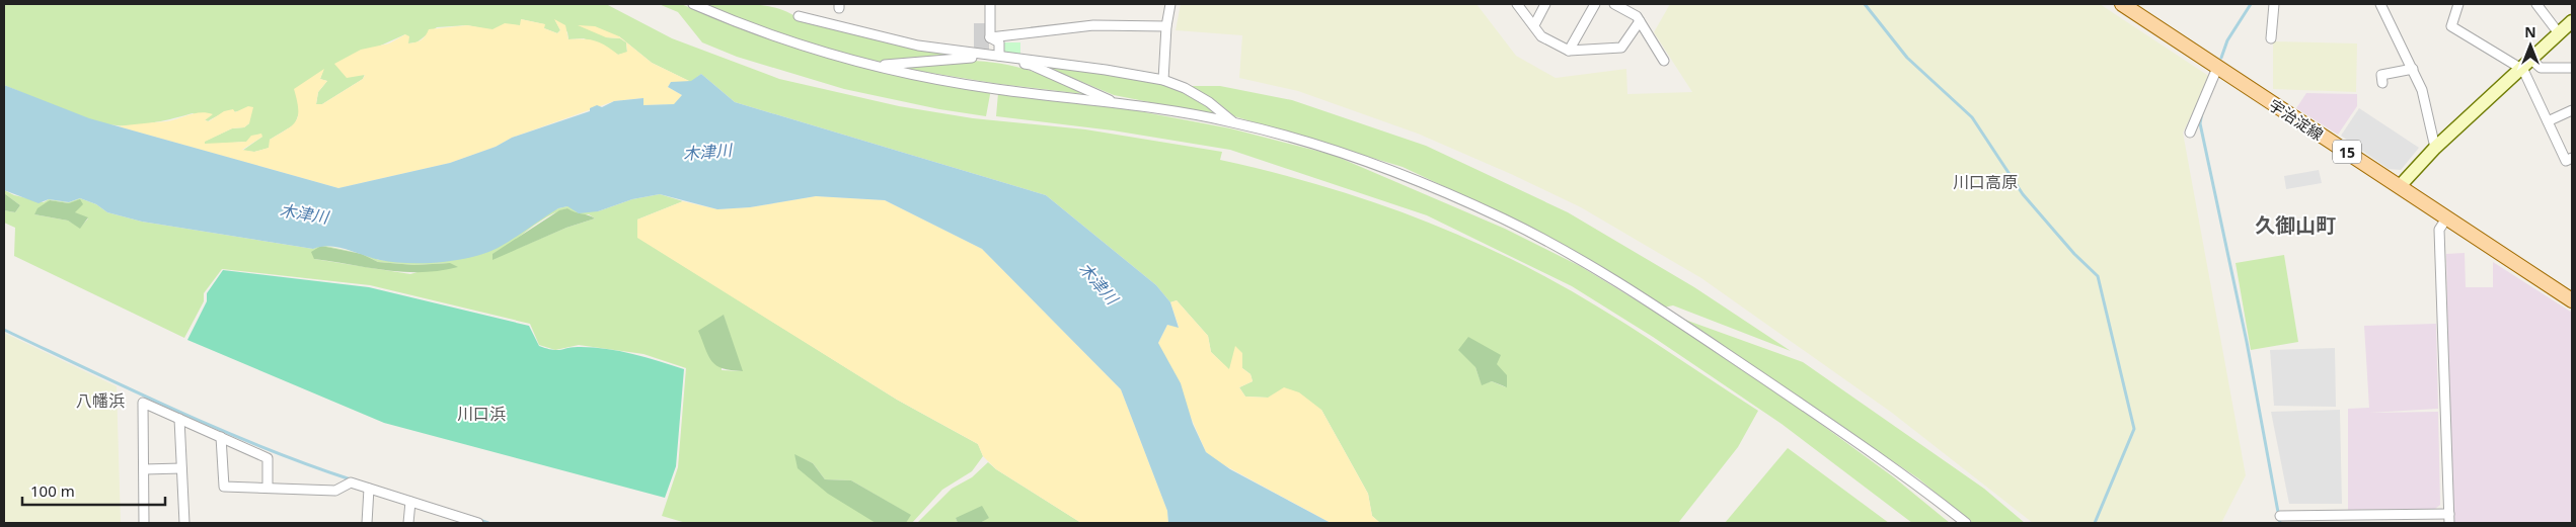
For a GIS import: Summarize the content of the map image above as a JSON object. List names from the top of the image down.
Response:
{
  "streets": {
    "main road": ["宇治淀線", "15"]
  },
  "districts": [
    "川口高原",
    "久御山町",
    "八幡浜",
    "川口浜"
  ],
  "water": ["木津川"],
  "scale_bar": "100 m",
  "north": "top"
}
